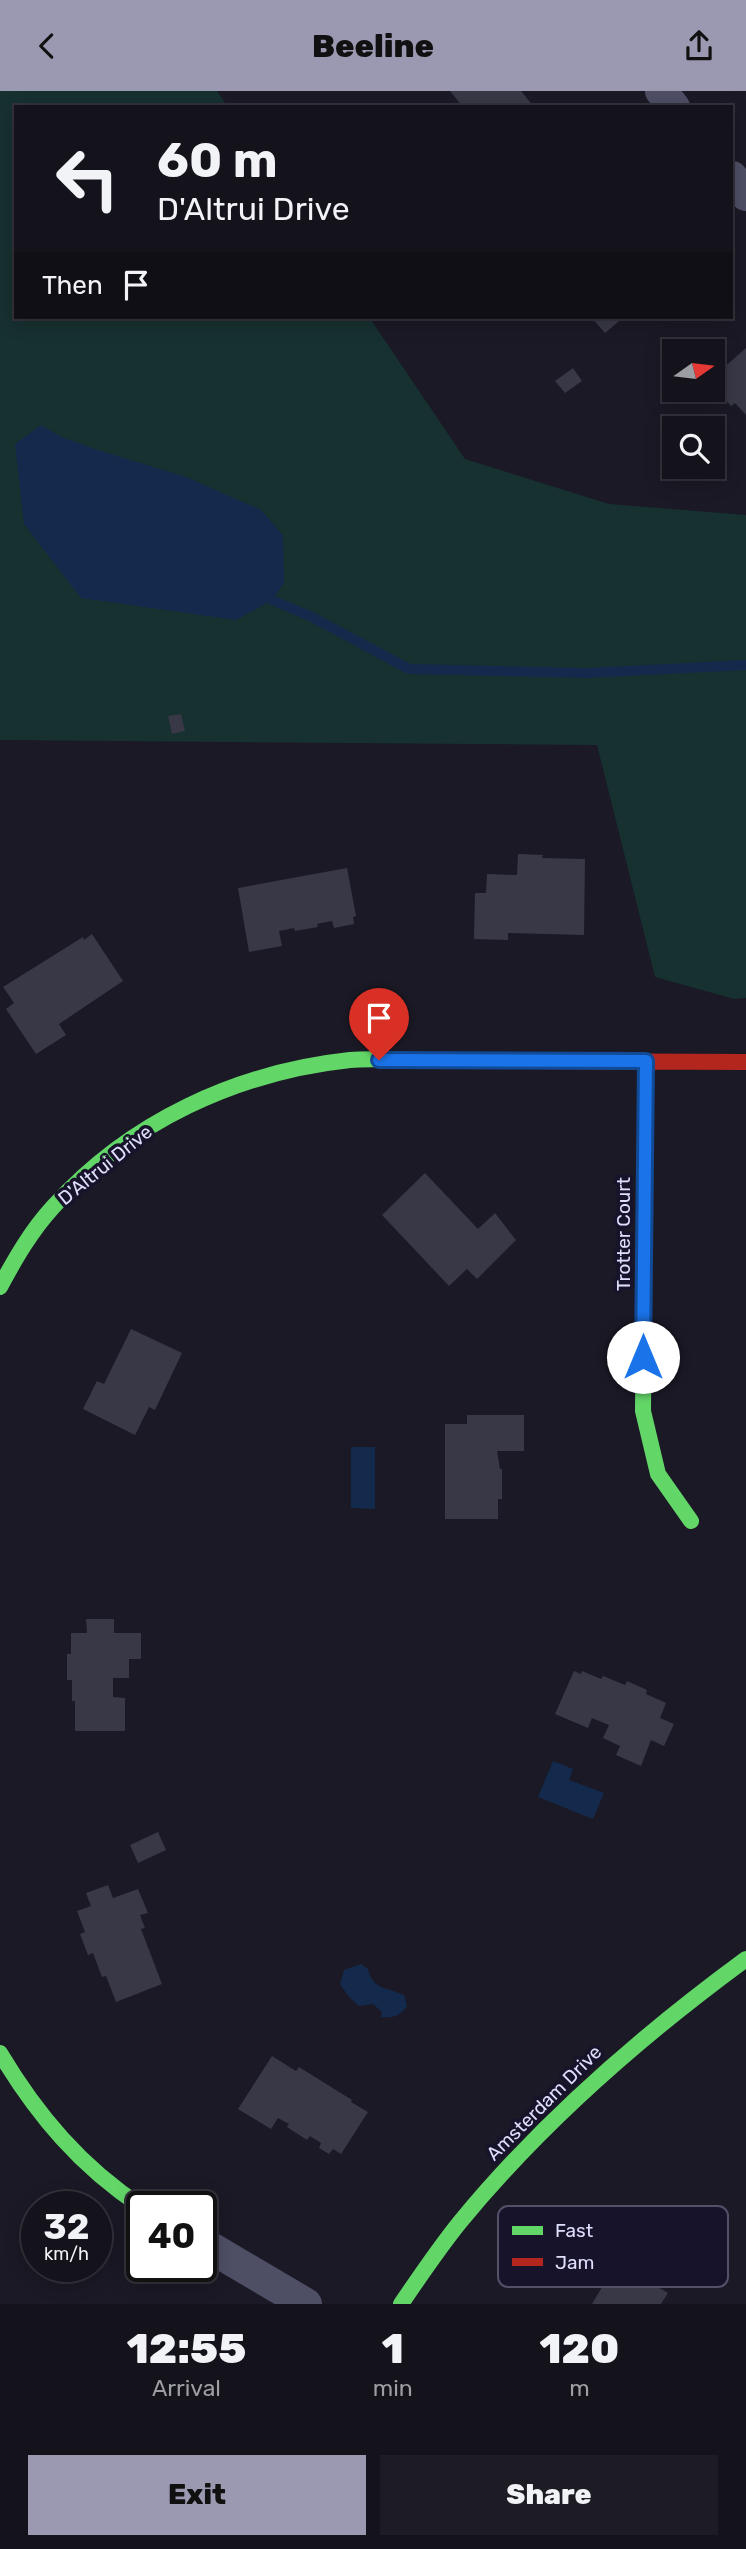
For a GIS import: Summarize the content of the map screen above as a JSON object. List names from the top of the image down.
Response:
{
  "streets": {
    "street": ["D'Altrui Drive", "Trotter Court", "Amsterdam Drive"]
  },
  "crossings": [
    ["D'Altrui Drive", "Trotter Court"]
  ],
  "legend": ["Fast", "Jam"],
  "north": "right",
  "page": {
    "header": "Beeline",
    "turn": ["60 m", "D'Altrui Drive"],
    "then": "Then",
    "speed": "32 km/h",
    "limit": "40",
    "eta": [
      "12:55",
      "Arrival",
      "1",
      "min",
      "120",
      "m"
    ],
    "buttons": ["Exit", "Share"]
  }
}
